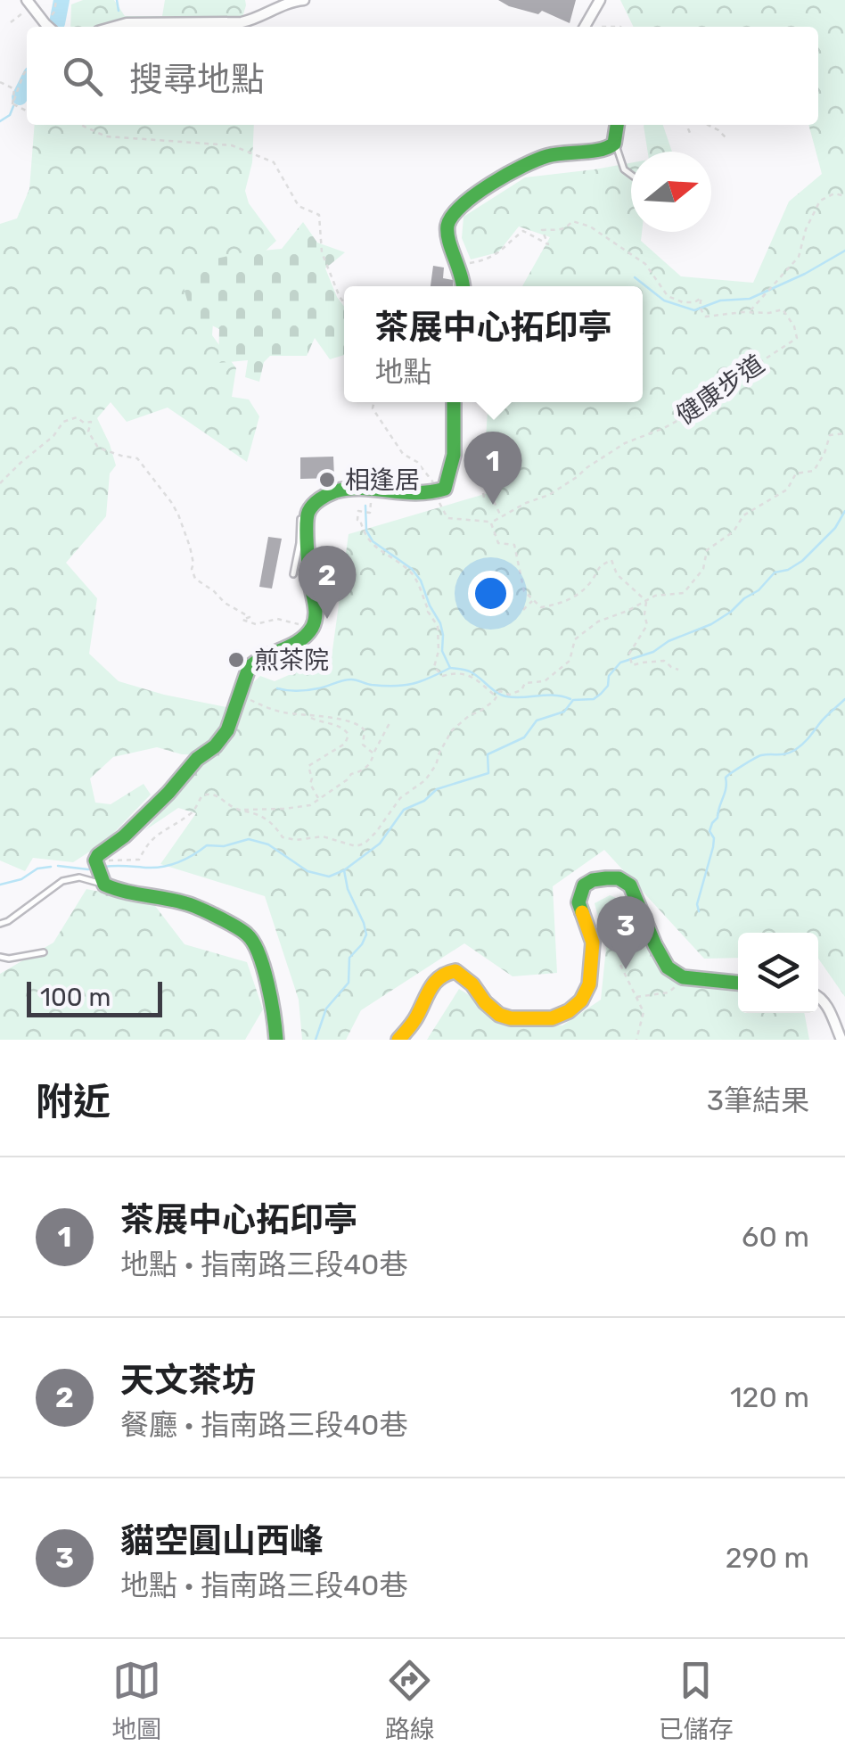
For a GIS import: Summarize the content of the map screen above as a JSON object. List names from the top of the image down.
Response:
{
  "streets": {
    "path": ["健康步道"]
  },
  "places": ["相逢居", "煎茶院"],
  "scale_bar": "100 m",
  "north": "right",
  "page": {
    "search": "搜尋地點",
    "popup": ["茶展中心拓印亭", "地點"],
    "pins": ["1", "2", "3"],
    "scale": "100 m",
    "heading": ["附近", "3筆結果"],
    "list": [
      {
        "mark": "1",
        "name": "茶展中心拓印亭",
        "note": "地點 · 指南路三段40巷",
        "value": "60 m"
      },
      {
        "mark": "2",
        "name": "天文茶坊",
        "note": "餐廳 · 指南路三段40巷",
        "value": "120 m"
      },
      {
        "mark": "3",
        "name": "貓空圓山西峰",
        "note": "地點 · 指南路三段40巷",
        "value": "290 m"
      }
    ],
    "nav": ["地圖", "路線", "已儲存"]
  }
}
